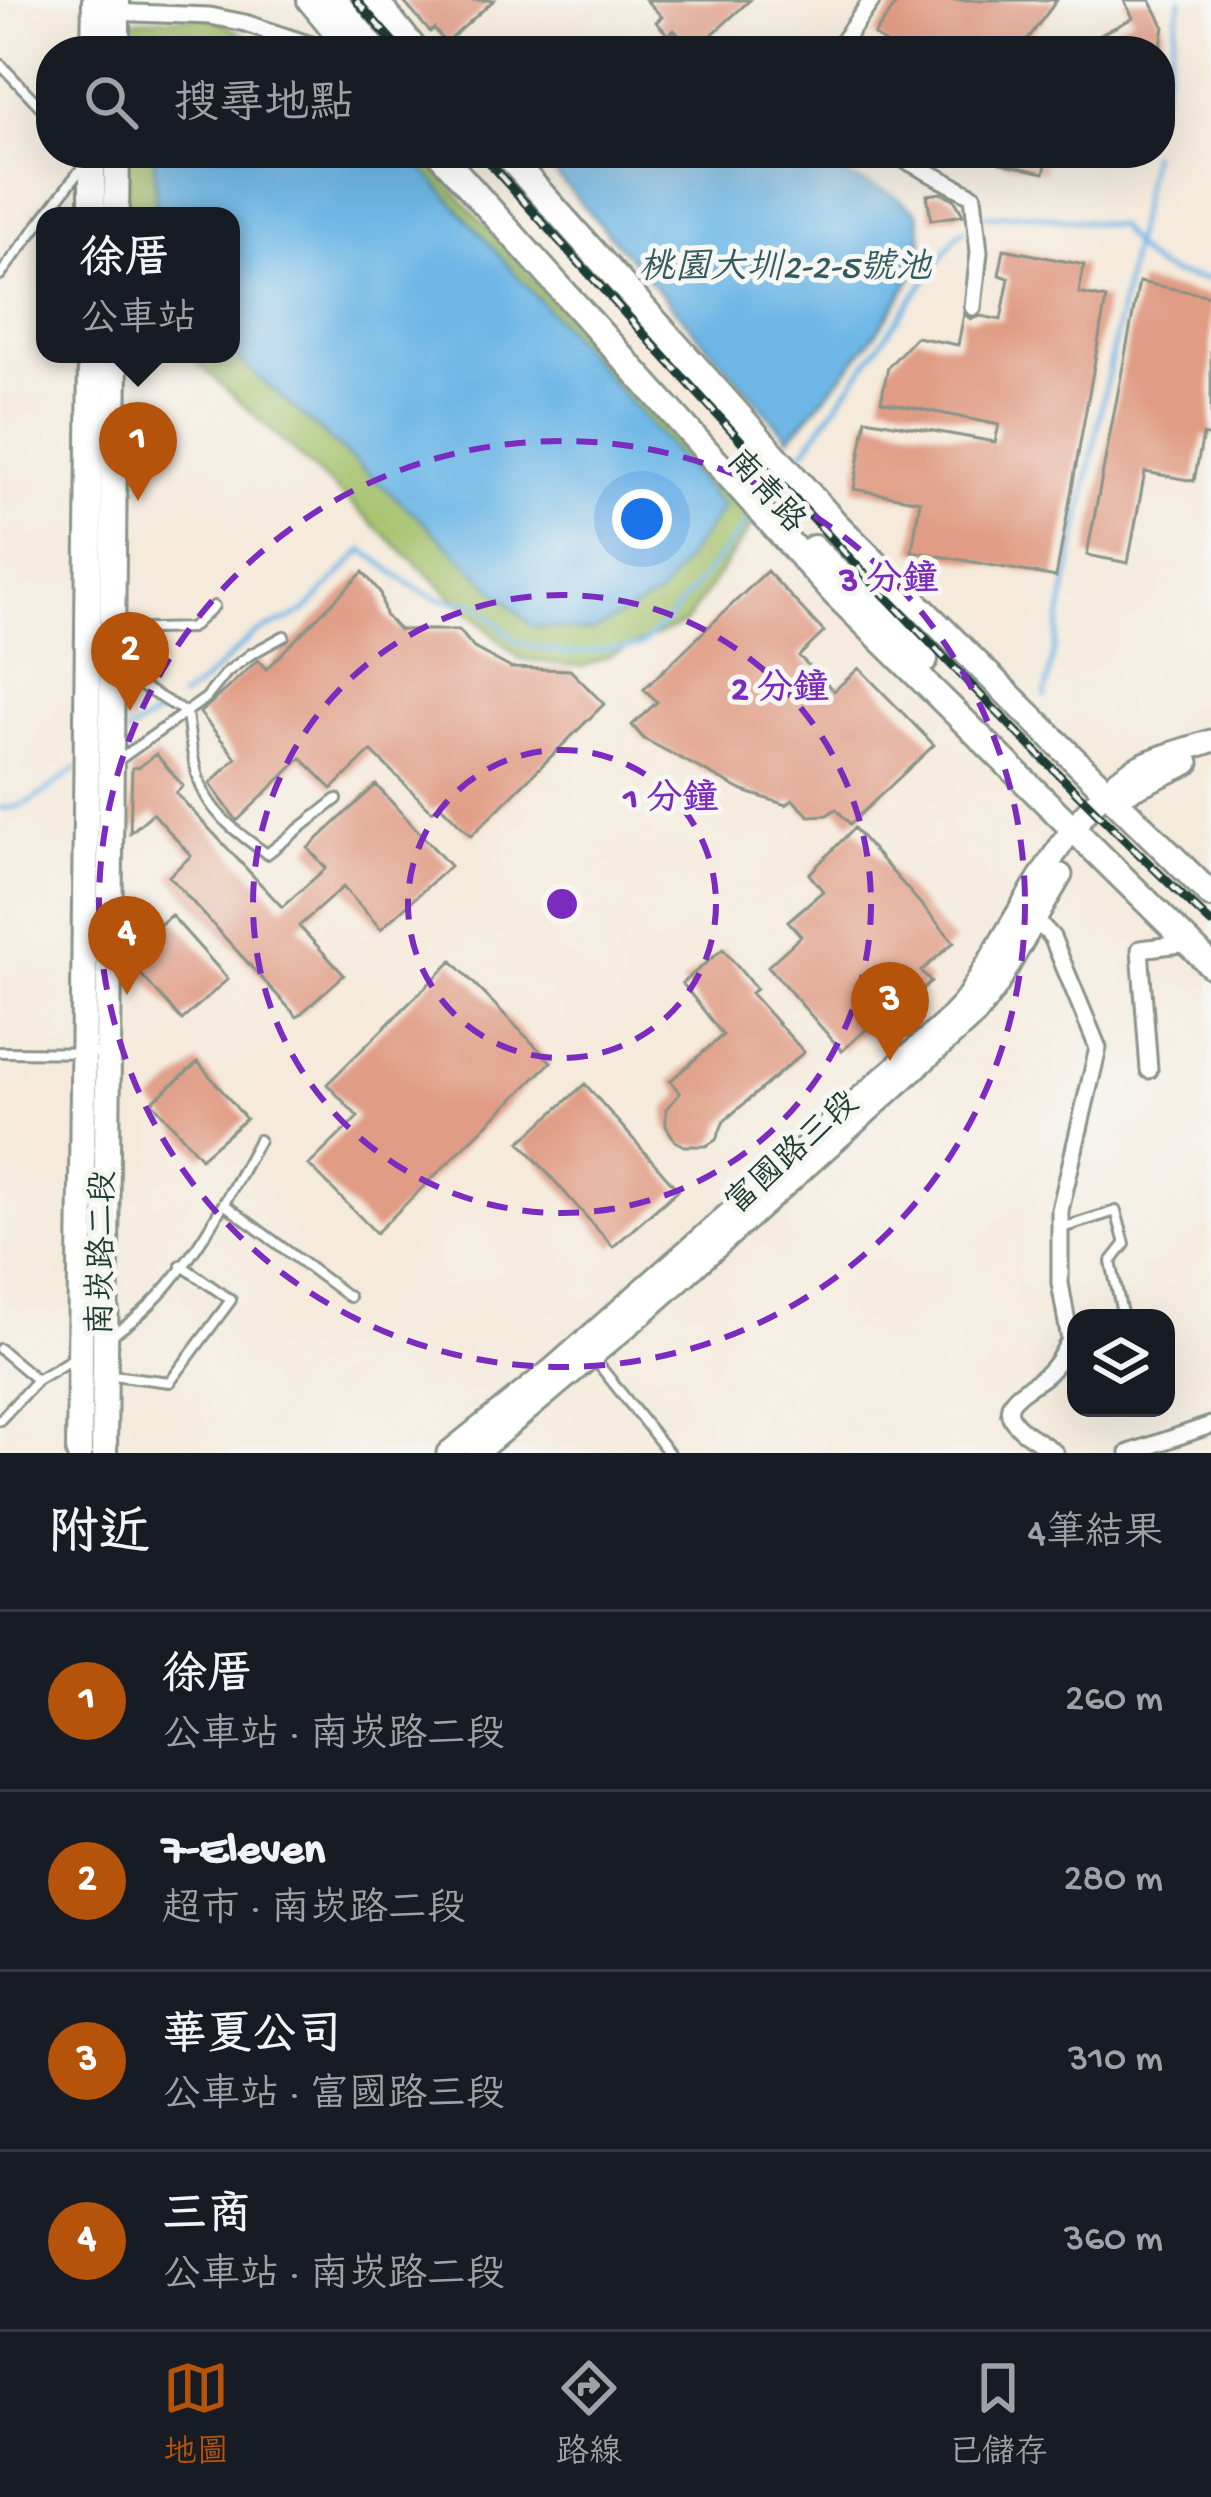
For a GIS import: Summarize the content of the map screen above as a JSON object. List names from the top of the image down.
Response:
{
  "streets": {
    "main road": ["南青路", "南崁路二段"],
    "street": ["富國路三段"]
  },
  "crossings": [
    ["南青路", "富國路三段"]
  ],
  "water": ["桃園大圳2-2-5號池"],
  "page": {
    "search": "搜尋地點",
    "popup": ["徐厝", "公車站"],
    "pins": [
      "1",
      "2",
      "4",
      "3"
    ],
    "heading": ["附近", "4筆結果"],
    "list": [
      {
        "mark": "1",
        "name": "徐厝",
        "note": "公車站 · 南崁路二段",
        "value": "260 m"
      },
      {
        "mark": "2",
        "name": "7-Eleven",
        "note": "超市 · 南崁路二段",
        "value": "280 m"
      },
      {
        "mark": "3",
        "name": "華夏公司",
        "note": "公車站 · 富國路三段",
        "value": "310 m"
      },
      {
        "mark": "4",
        "name": "三商",
        "note": "公車站 · 南崁路二段",
        "value": "360 m"
      }
    ],
    "nav": ["地圖", "路線", "已儲存"]
  },
  "rings": ["3 分鐘", "2 分鐘", "1 分鐘"]
}
